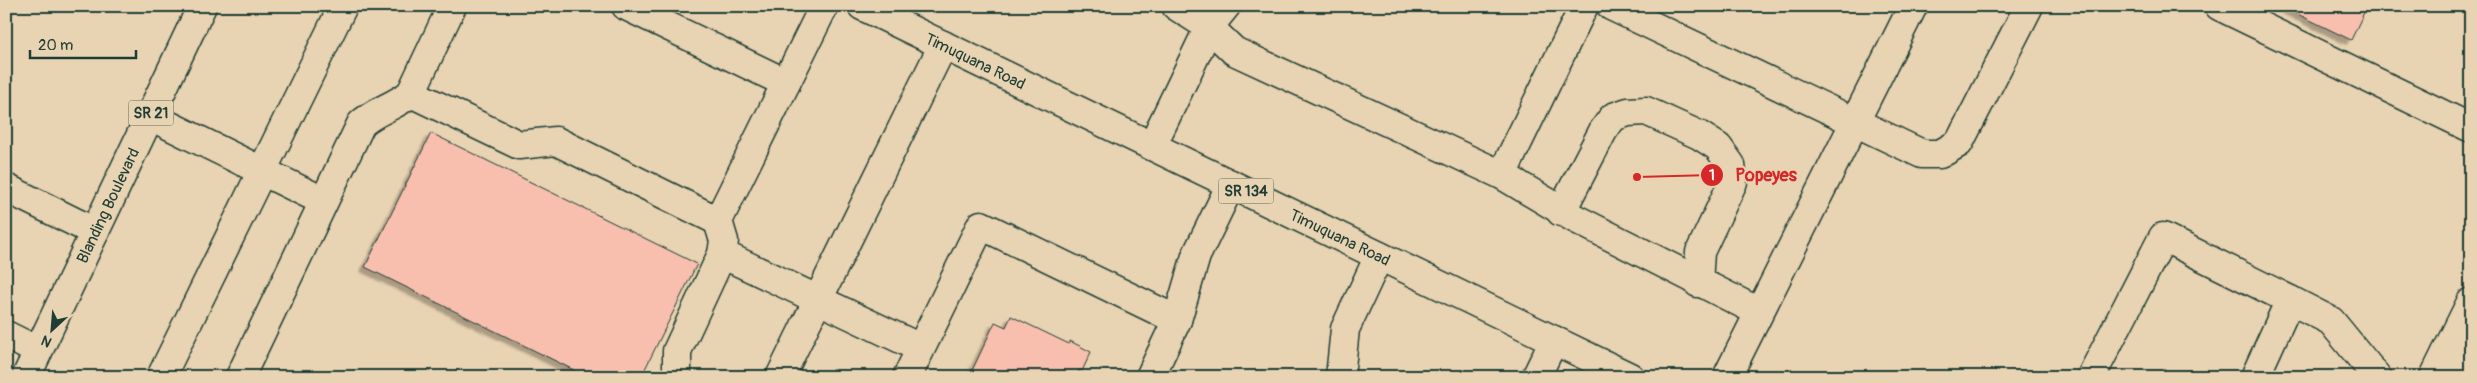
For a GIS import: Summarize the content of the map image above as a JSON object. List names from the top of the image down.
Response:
{
  "streets": {
    "main road": [
      "Timuquana Road",
      "SR 21",
      "SR 134",
      "Blanding Boulevard"
    ]
  },
  "places": ["Popeyes"],
  "scale_bar": "20 m",
  "north": "bottom left"
}
